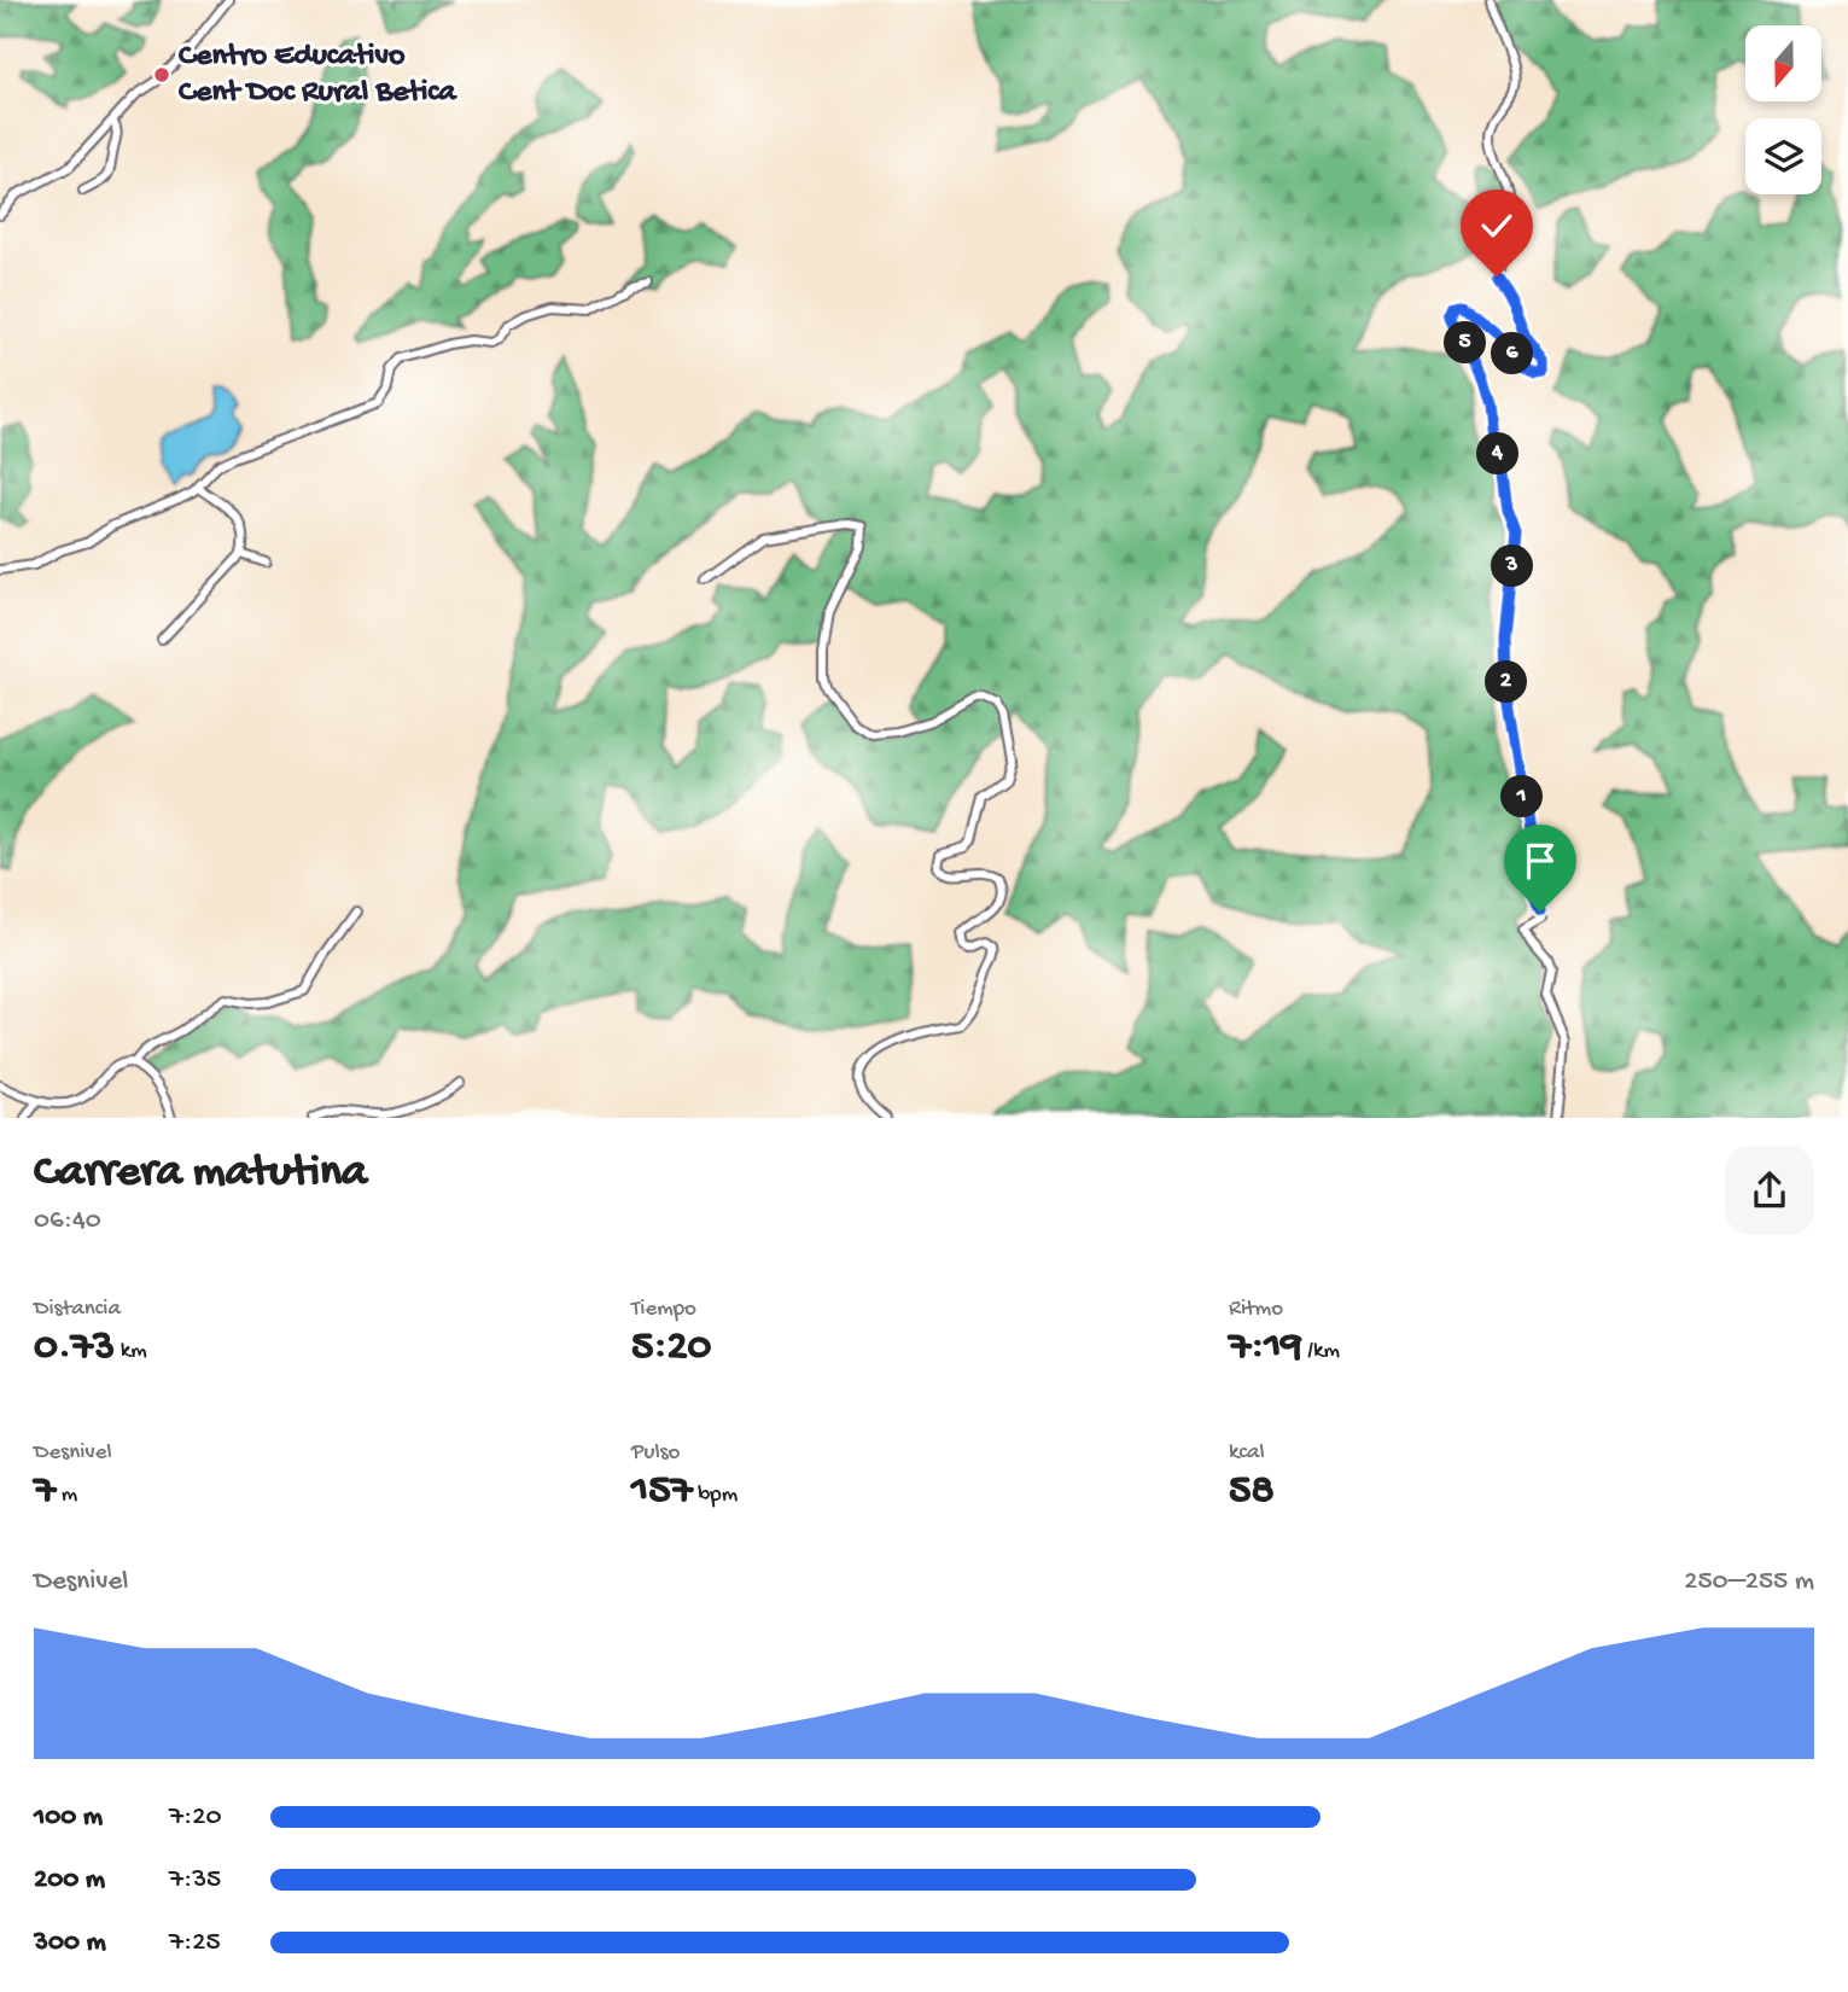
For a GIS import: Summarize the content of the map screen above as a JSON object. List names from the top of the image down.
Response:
{
  "places": ["Centro Educativo Cent Doc Rural Betica"],
  "north": "bottom",
  "page": {
    "pins": [
      "5",
      "6",
      "4",
      "3",
      "2",
      "1"
    ],
    "heading": ["Carrera matutina", "06:40"],
    "stats": [
      ["Distancia", "0.73 km"],
      ["Tiempo", "5:20"],
      ["Ritmo", "7:19 /km"],
      ["Desnivel", "7 m"],
      ["Pulso", "157 bpm"],
      ["kcal", "58"]
    ],
    "chart": ["Desnivel", "250–255 m"],
    "list": [
      {
        "name": "100 m",
        "note": "7:20"
      },
      {
        "name": "200 m",
        "note": "7:35"
      },
      {
        "name": "300 m",
        "note": "7:25"
      }
    ]
  }
}
